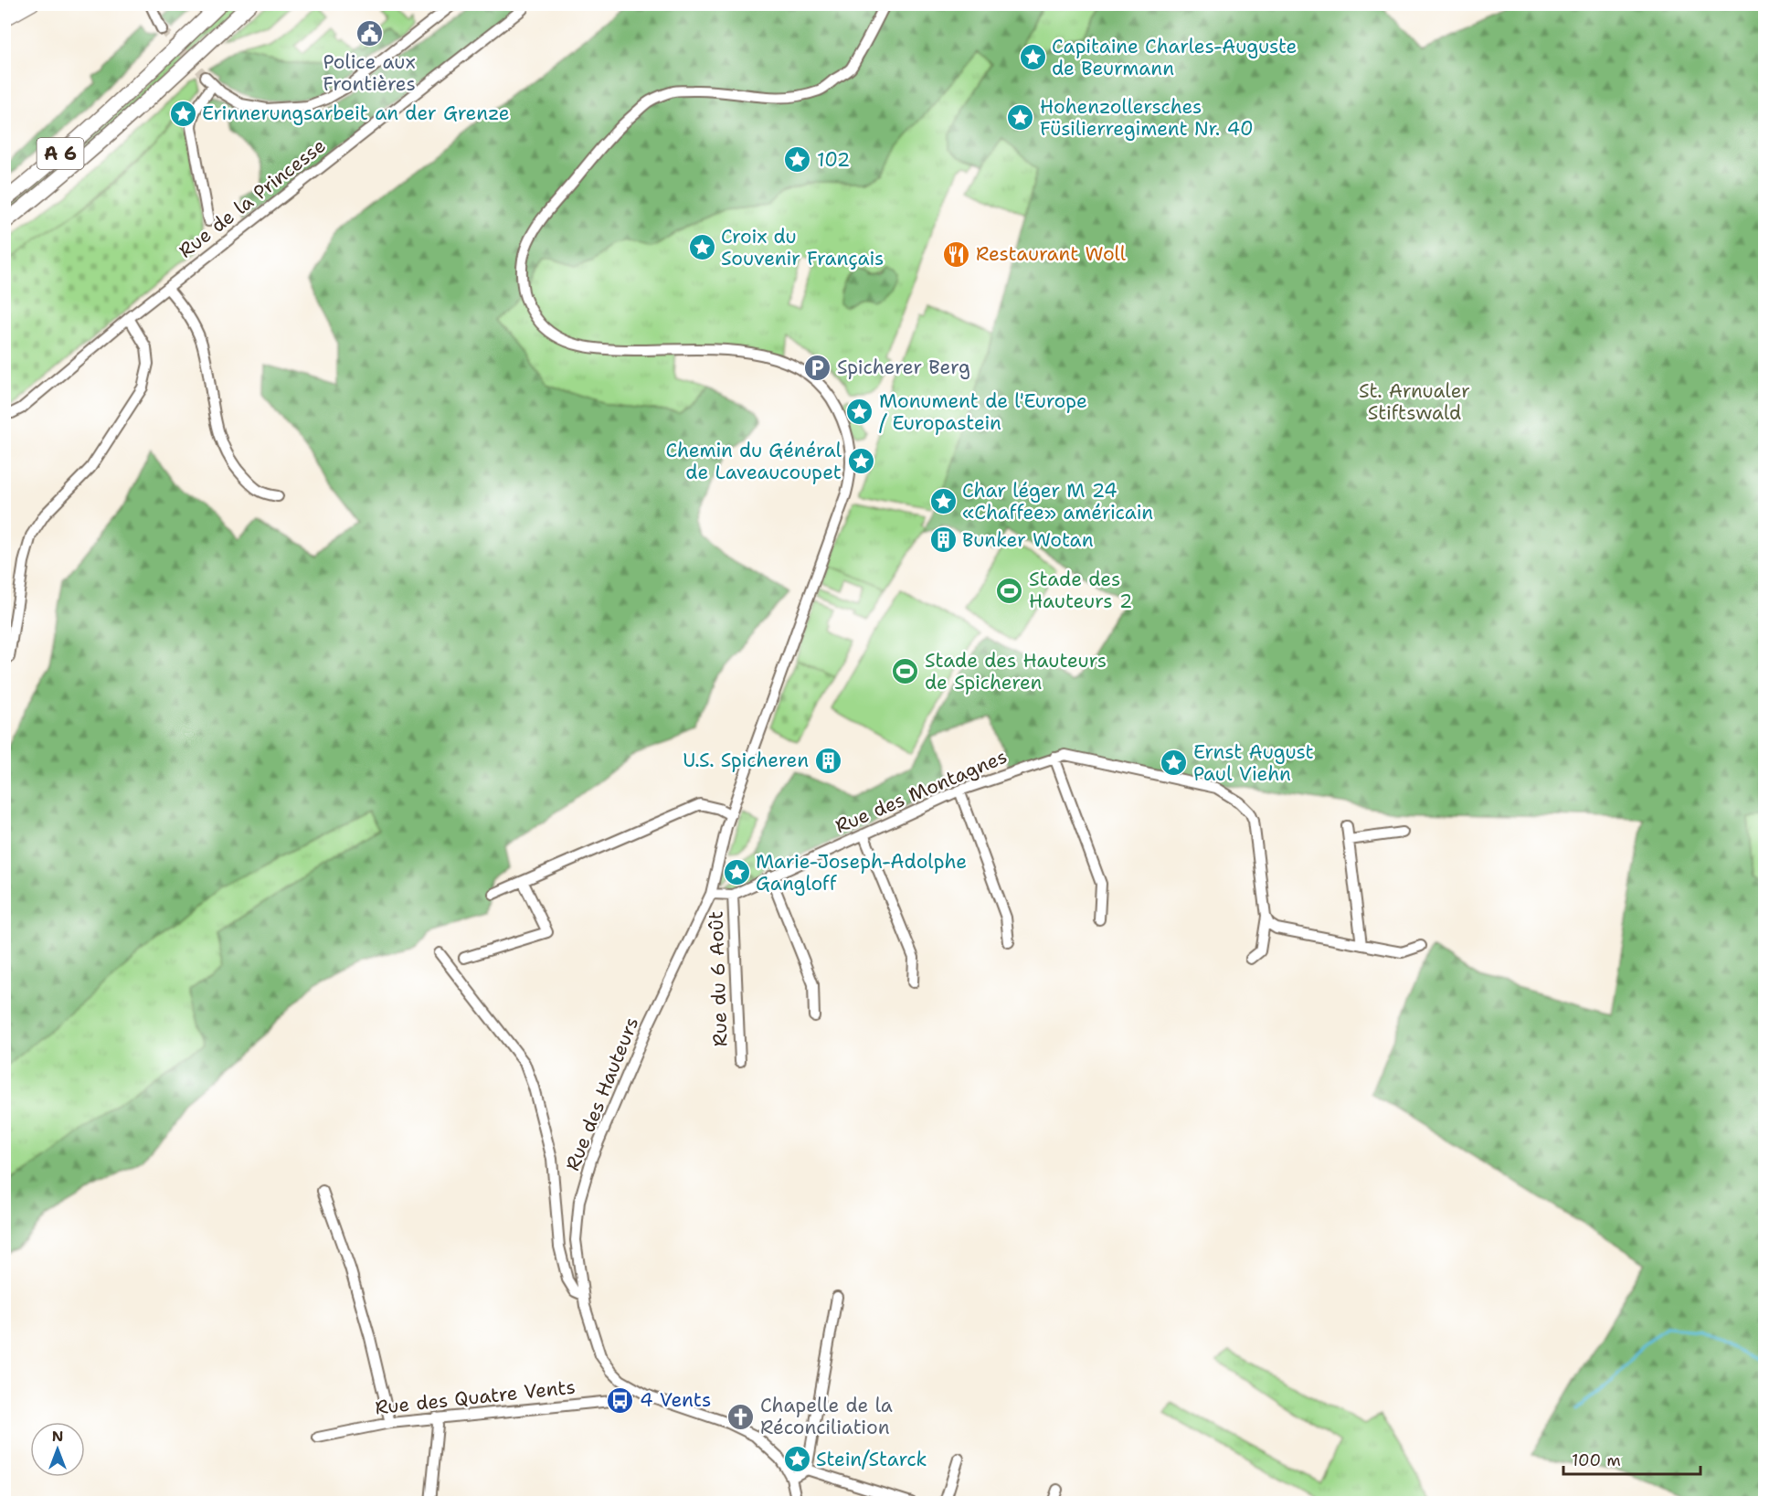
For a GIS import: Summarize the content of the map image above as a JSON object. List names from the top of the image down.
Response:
{
  "streets": {
    "highway": ["A 6"],
    "street": [
      "Rue de la Princesse",
      "Rue des Montagnes",
      "Rue du 6 Août",
      "Rue des Hauteurs",
      "Rue des Quatre Vents"
    ]
  },
  "crossings": [
    ["Rue des Montagnes", "Rue du 6 Août"],
    ["Rue des Montagnes", "Rue des Hauteurs"],
    ["Rue des Hauteurs", "Rue des Quatre Vents"]
  ],
  "parks": ["St. Arnualer Stiftswald"],
  "places": {
    "public building": ["Police aux Frontières"],
    "place": [
      "Capitaine Charles-Auguste de Beurmann",
      "Erinnerungsarbeit an der Grenze",
      "Hohenzollersches Füsilierregiment Nr. 40",
      "102",
      "Croix du Souvenir Français",
      "Monument de l'Europe / Europastein",
      "Chemin du Général de Laveaucoupet",
      "Char léger M 24 «Chaffee» américain",
      "Ernst August Paul Viehn",
      "Marie-Joseph-Adolphe Gangloff",
      "Stein/Starck"
    ],
    "restaurant": ["Restaurant Woll"],
    "parking": ["Spicherer Berg"],
    "building": ["Bunker Wotan", "U.S. Spicheren"],
    "sports": ["Stade des Hauteurs 2", "Stade des Hauteurs de Spicheren"],
    "bus stop": ["4 Vents"],
    "church": ["Chapelle de la Réconciliation"]
  },
  "scale_bar": "100 m",
  "north": "top"
}
